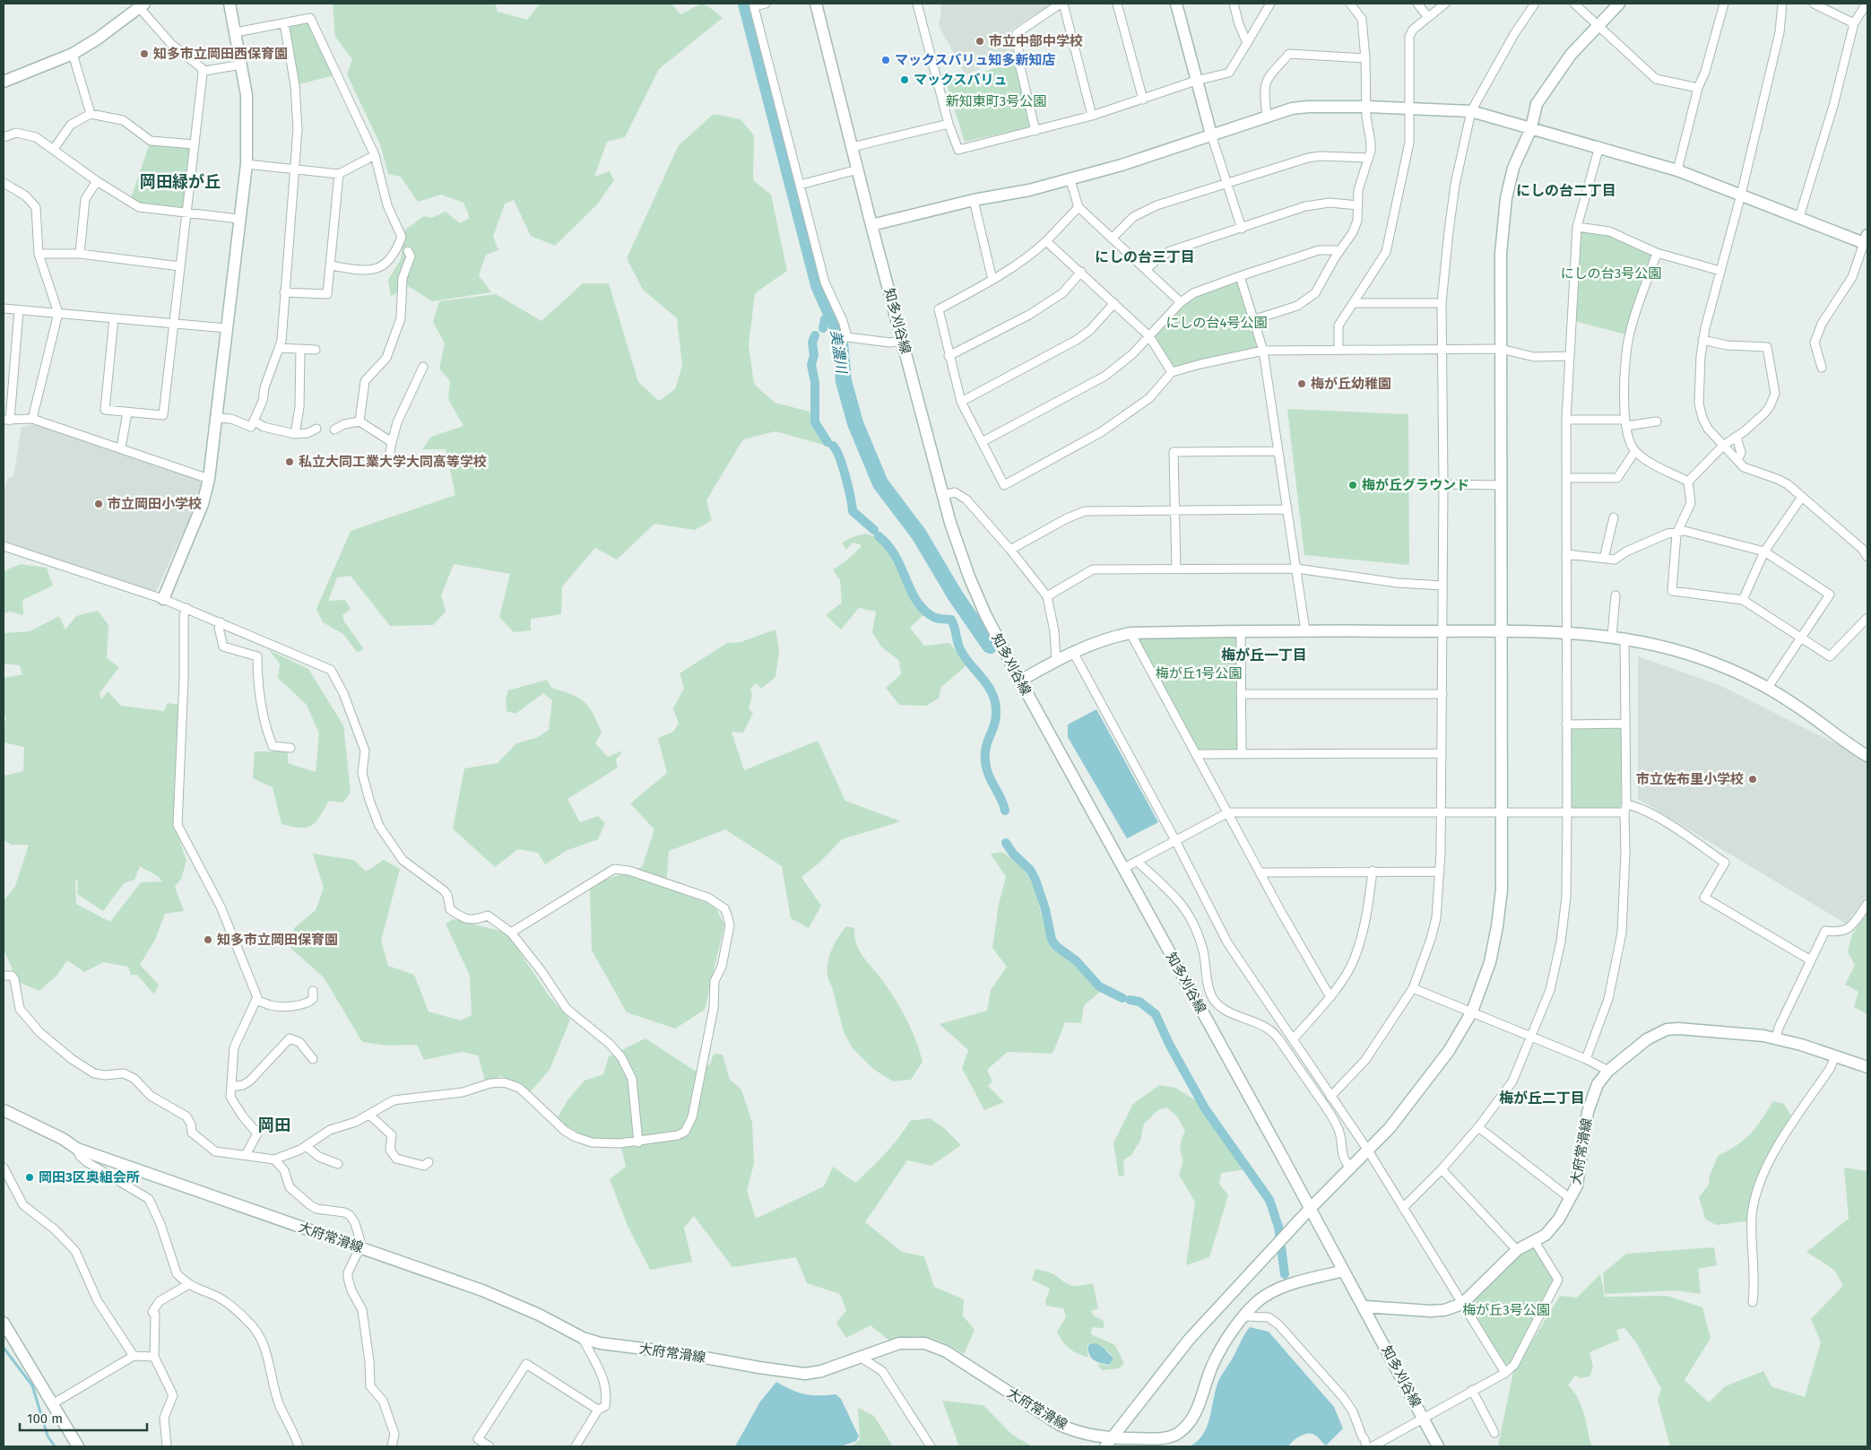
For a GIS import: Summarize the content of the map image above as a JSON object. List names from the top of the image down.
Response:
{
  "streets": {
    "street": ["知多刈谷線", "大府常滑線"]
  },
  "crossings": [
    ["知多刈谷線", "大府常滑線"]
  ],
  "districts": [
    "岡田緑が丘",
    "にしの台二丁目",
    "にしの台三丁目",
    "梅が丘一丁目",
    "梅が丘二丁目",
    "岡田"
  ],
  "water": ["美濃川"],
  "parks": [
    "新知東町3号公園",
    "にしの台3号公園",
    "にしの台4号公園",
    "梅が丘1号公園",
    "梅が丘3号公園"
  ],
  "places": [
    "市立中部中学校",
    "知多市立岡田西保育園",
    "マックスバリュ知多新知店",
    "マックスバリュ",
    "梅が丘幼稚園",
    "私立大同工業大学大同高等学校",
    "梅が丘グラウンド",
    "市立岡田小学校",
    "市立佐布里小学校",
    "知多市立岡田保育園",
    "岡田3区奥組会所"
  ],
  "scale_bar": "100 m"
}
